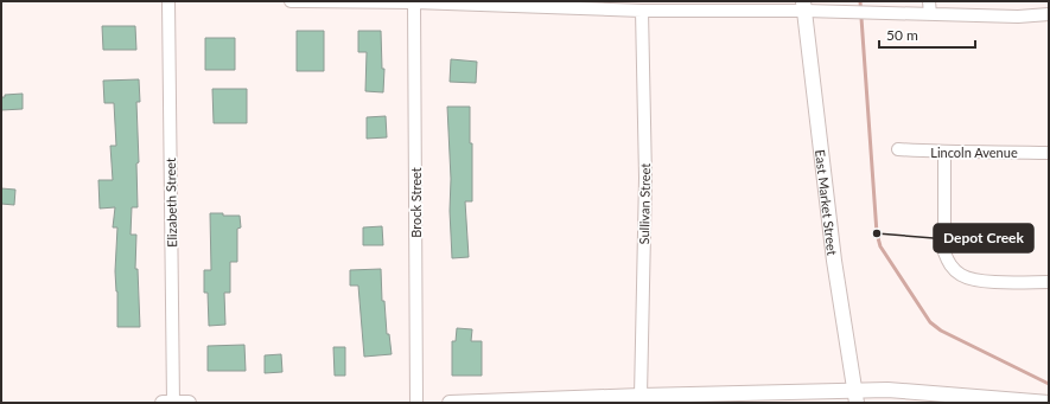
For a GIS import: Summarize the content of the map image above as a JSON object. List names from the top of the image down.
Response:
{
  "streets": {
    "street": [
      "Lincoln Avenue",
      "Elizabeth Street",
      "Brock Street",
      "East Market Street",
      "Sullivan Street"
    ]
  },
  "places": ["Depot Creek"],
  "scale_bar": "50 m"
}
